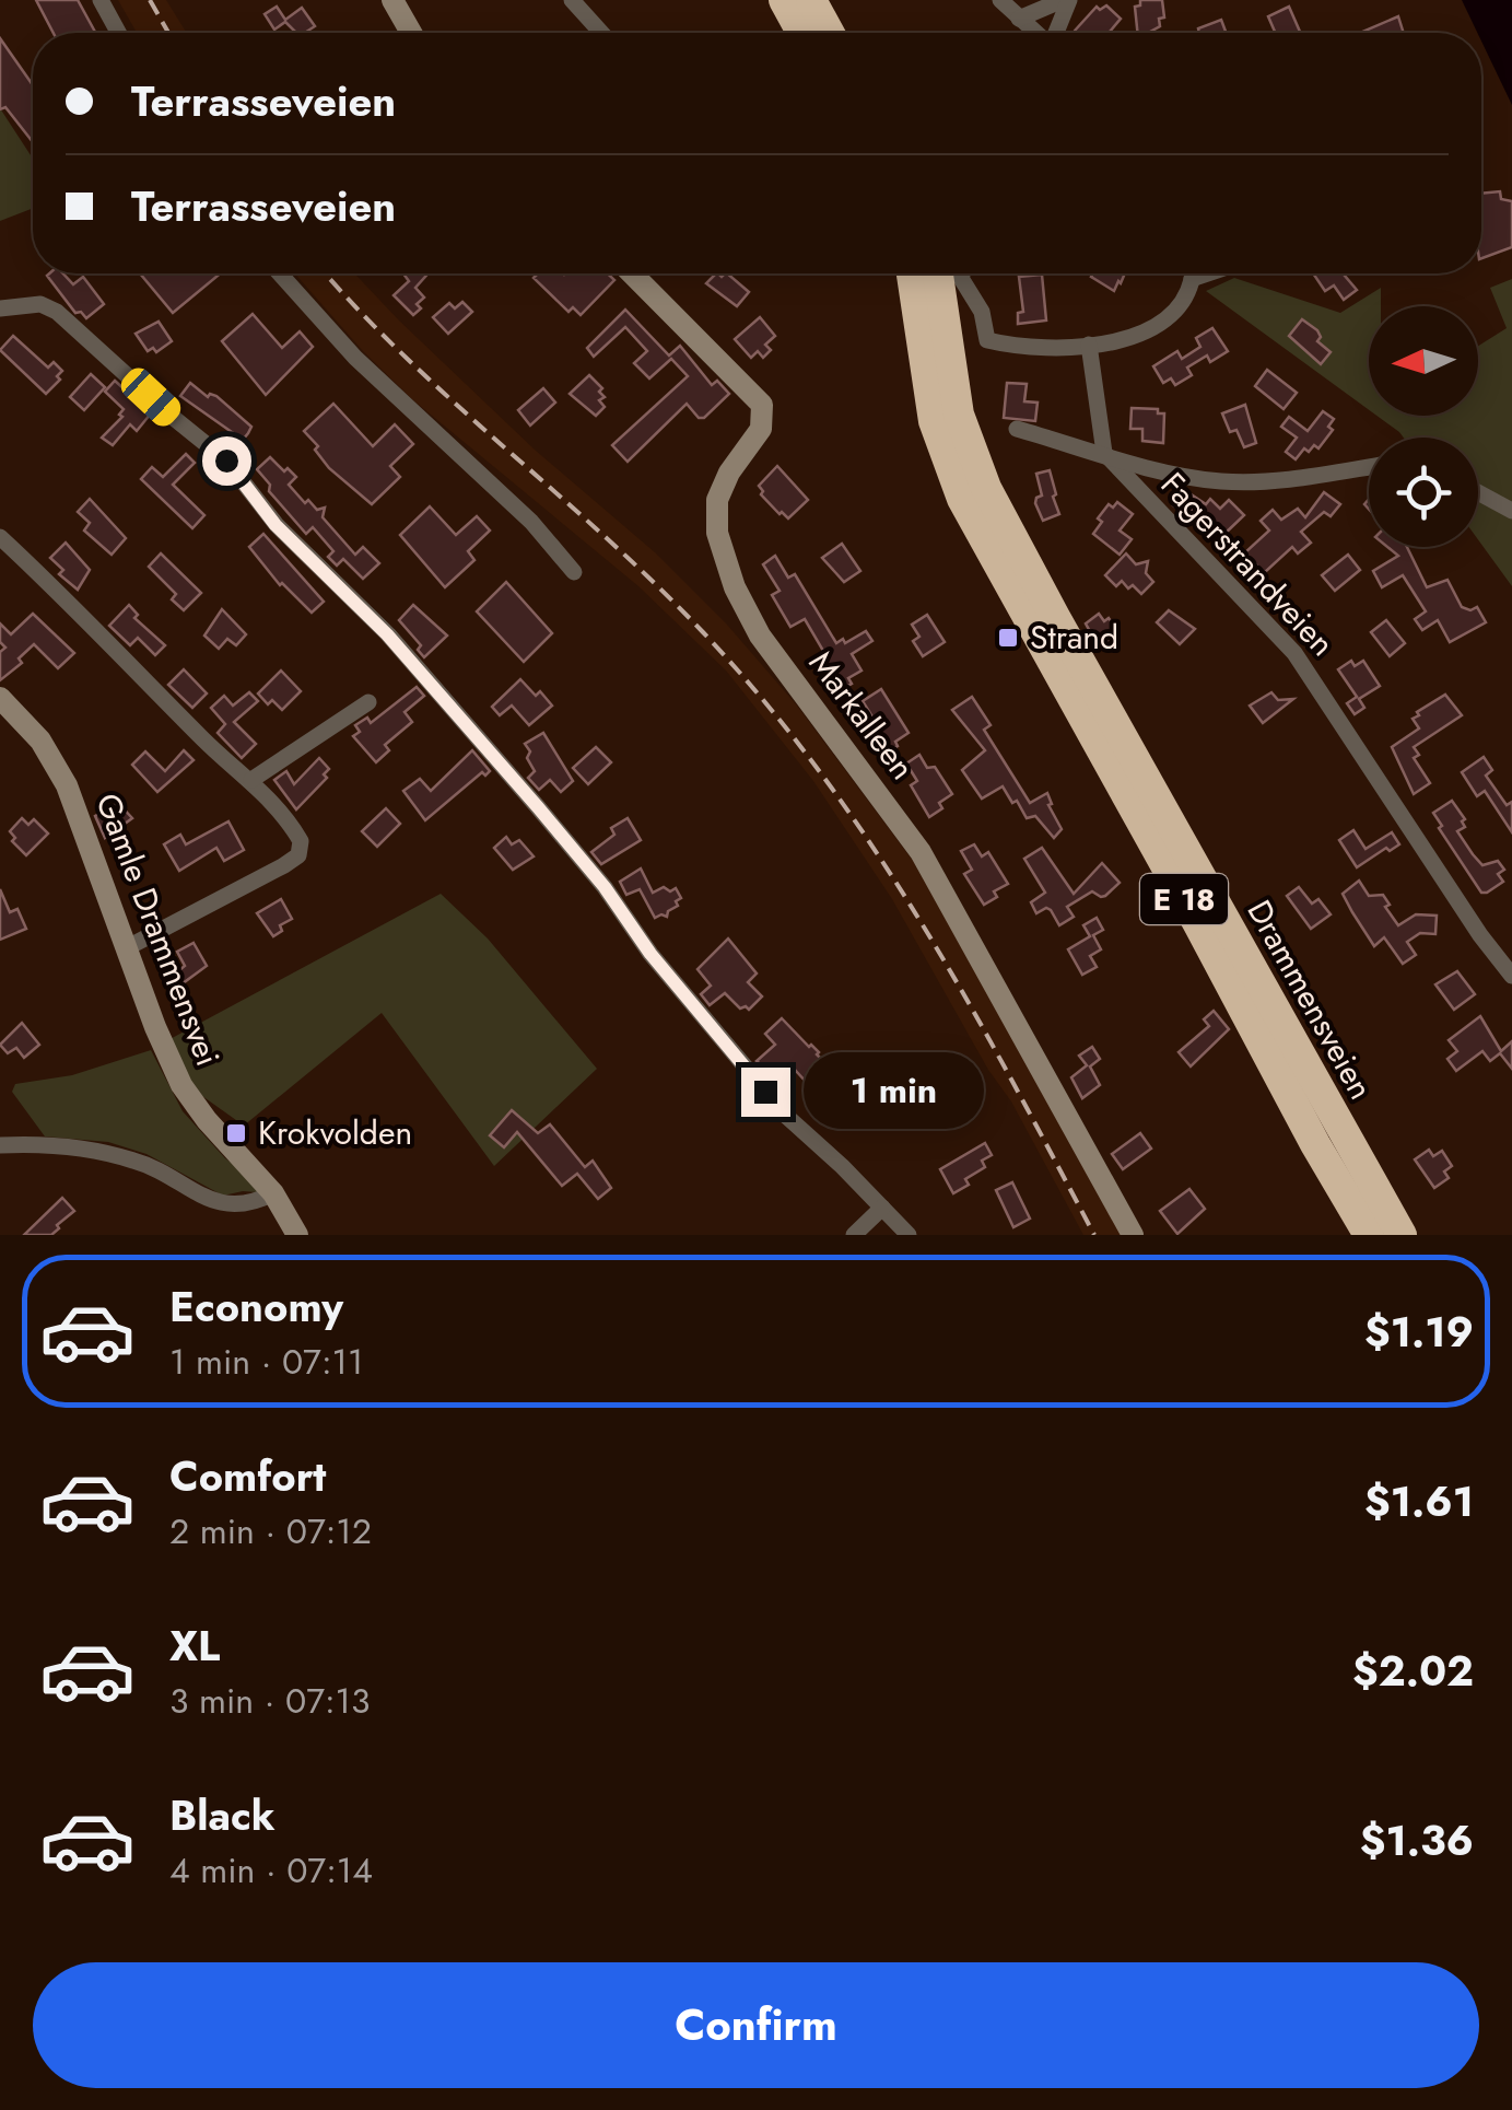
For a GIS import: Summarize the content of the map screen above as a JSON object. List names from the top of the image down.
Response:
{
  "streets": {
    "highway": ["E 18", "Drammensveien"],
    "main road": ["Markalleen", "Gamle Drammensvei"],
    "street": ["Fagerstrandveien"]
  },
  "places": {
    "transit": ["Strand", "Krokvolden"]
  },
  "north": "left",
  "page": {
    "banner": ["Terrasseveien", "Terrasseveien"],
    "bubble": "1 min",
    "list": [
      {
        "name": "Economy",
        "note": "1 min · 07:11",
        "value": "$1.19"
      },
      {
        "name": "Comfort",
        "note": "2 min · 07:12",
        "value": "$1.61"
      },
      {
        "name": "XL",
        "note": "3 min · 07:13",
        "value": "$2.02"
      },
      {
        "name": "Black",
        "note": "4 min · 07:14",
        "value": "$1.36"
      }
    ],
    "buttons": "Confirm"
  }
}
